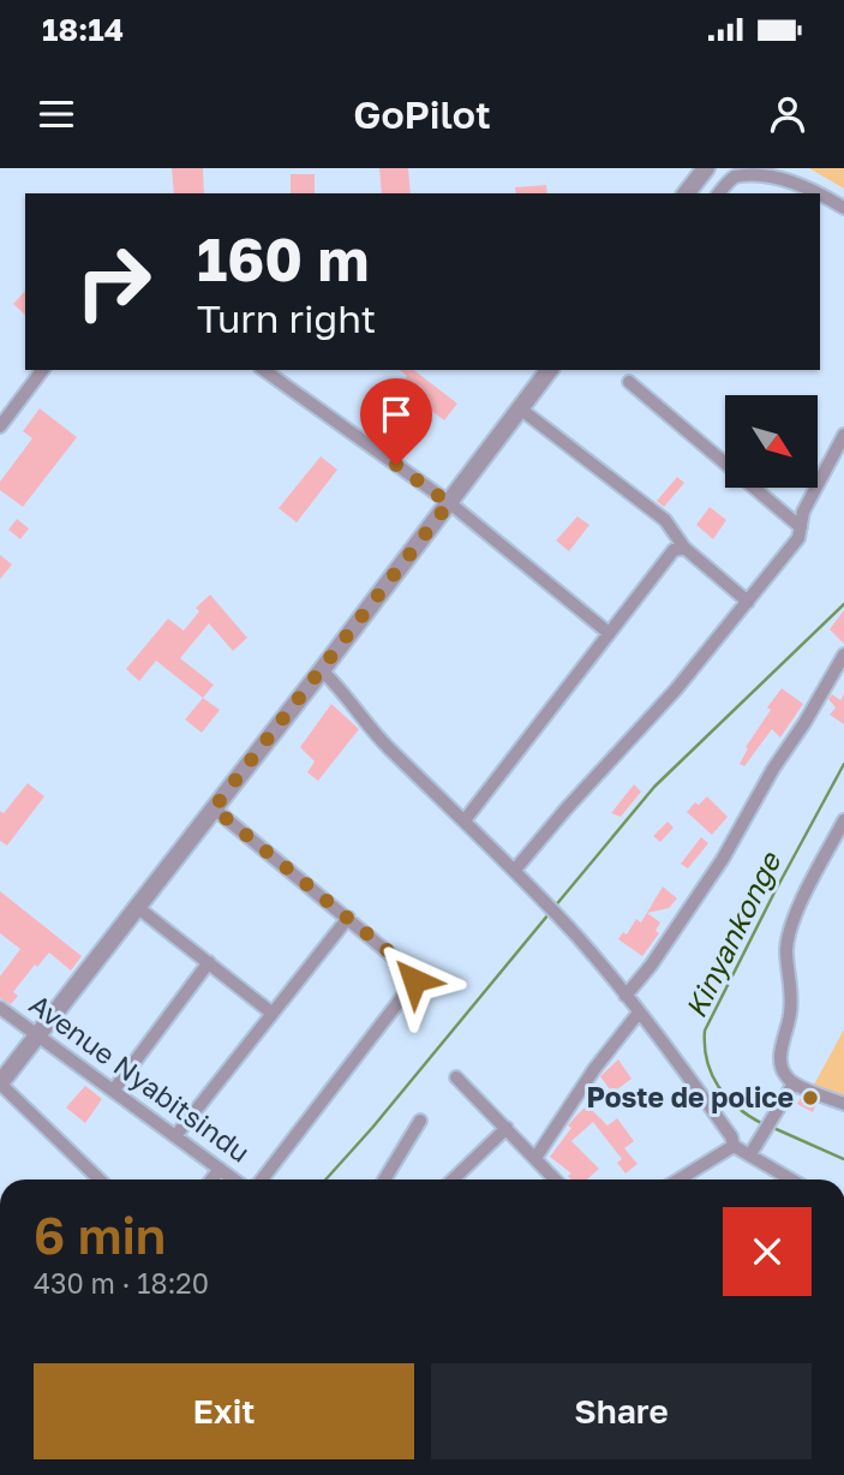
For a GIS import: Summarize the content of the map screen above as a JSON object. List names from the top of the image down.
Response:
{
  "streets": {
    "street": ["Avenue Nyabitsindu"]
  },
  "water": ["Kinyankonge"],
  "places": ["Poste de police"],
  "north": "bottom right",
  "page": {
    "status": "18:14",
    "header": "GoPilot",
    "turn": ["160 m", "Turn right"],
    "heading": ["6 min", "430 m · 18:20"],
    "buttons": ["Exit", "Share"]
  }
}
